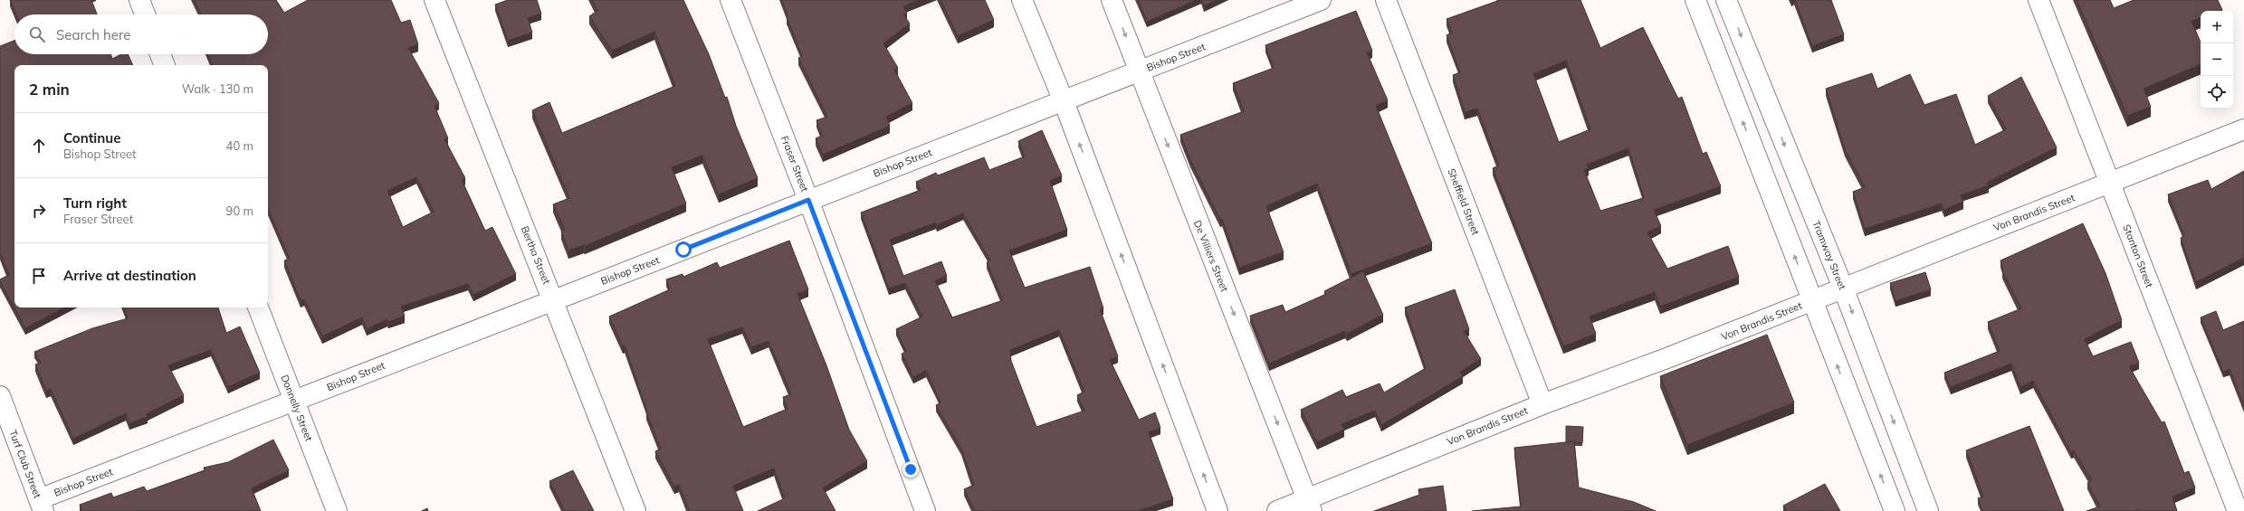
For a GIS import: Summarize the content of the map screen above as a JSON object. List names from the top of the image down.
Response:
{
  "streets": {
    "street": [
      "Bishop Street",
      "Fraser Street",
      "Sheffield Street",
      "Von Brandis Street",
      "Bertha Street",
      "Tramway Street",
      "De Villiers Street",
      "Stanton Street",
      "Donnelly Street",
      "Turf Club Street"
    ]
  },
  "crossings": [
    ["Bishop Street", "Fraser Street"],
    ["Bishop Street", "Bertha Street"],
    ["Bishop Street", "De Villiers Street"],
    ["Bishop Street", "Donnelly Street"],
    ["Bishop Street", "Turf Club Street"],
    ["Sheffield Street", "Von Brandis Street"],
    ["Von Brandis Street", "Tramway Street"],
    ["Von Brandis Street", "De Villiers Street"],
    ["Von Brandis Street", "Stanton Street"]
  ],
  "page": {
    "map_buttons": ["+", "−"],
    "search": "Search here",
    "heading": ["2 min", "Walk · 130 m"],
    "list": [
      ["Continue", "Bishop Street", "40 m"],
      ["Turn right", "Fraser Street", "90 m"],
      "Arrive at destination"
    ]
  }
}
